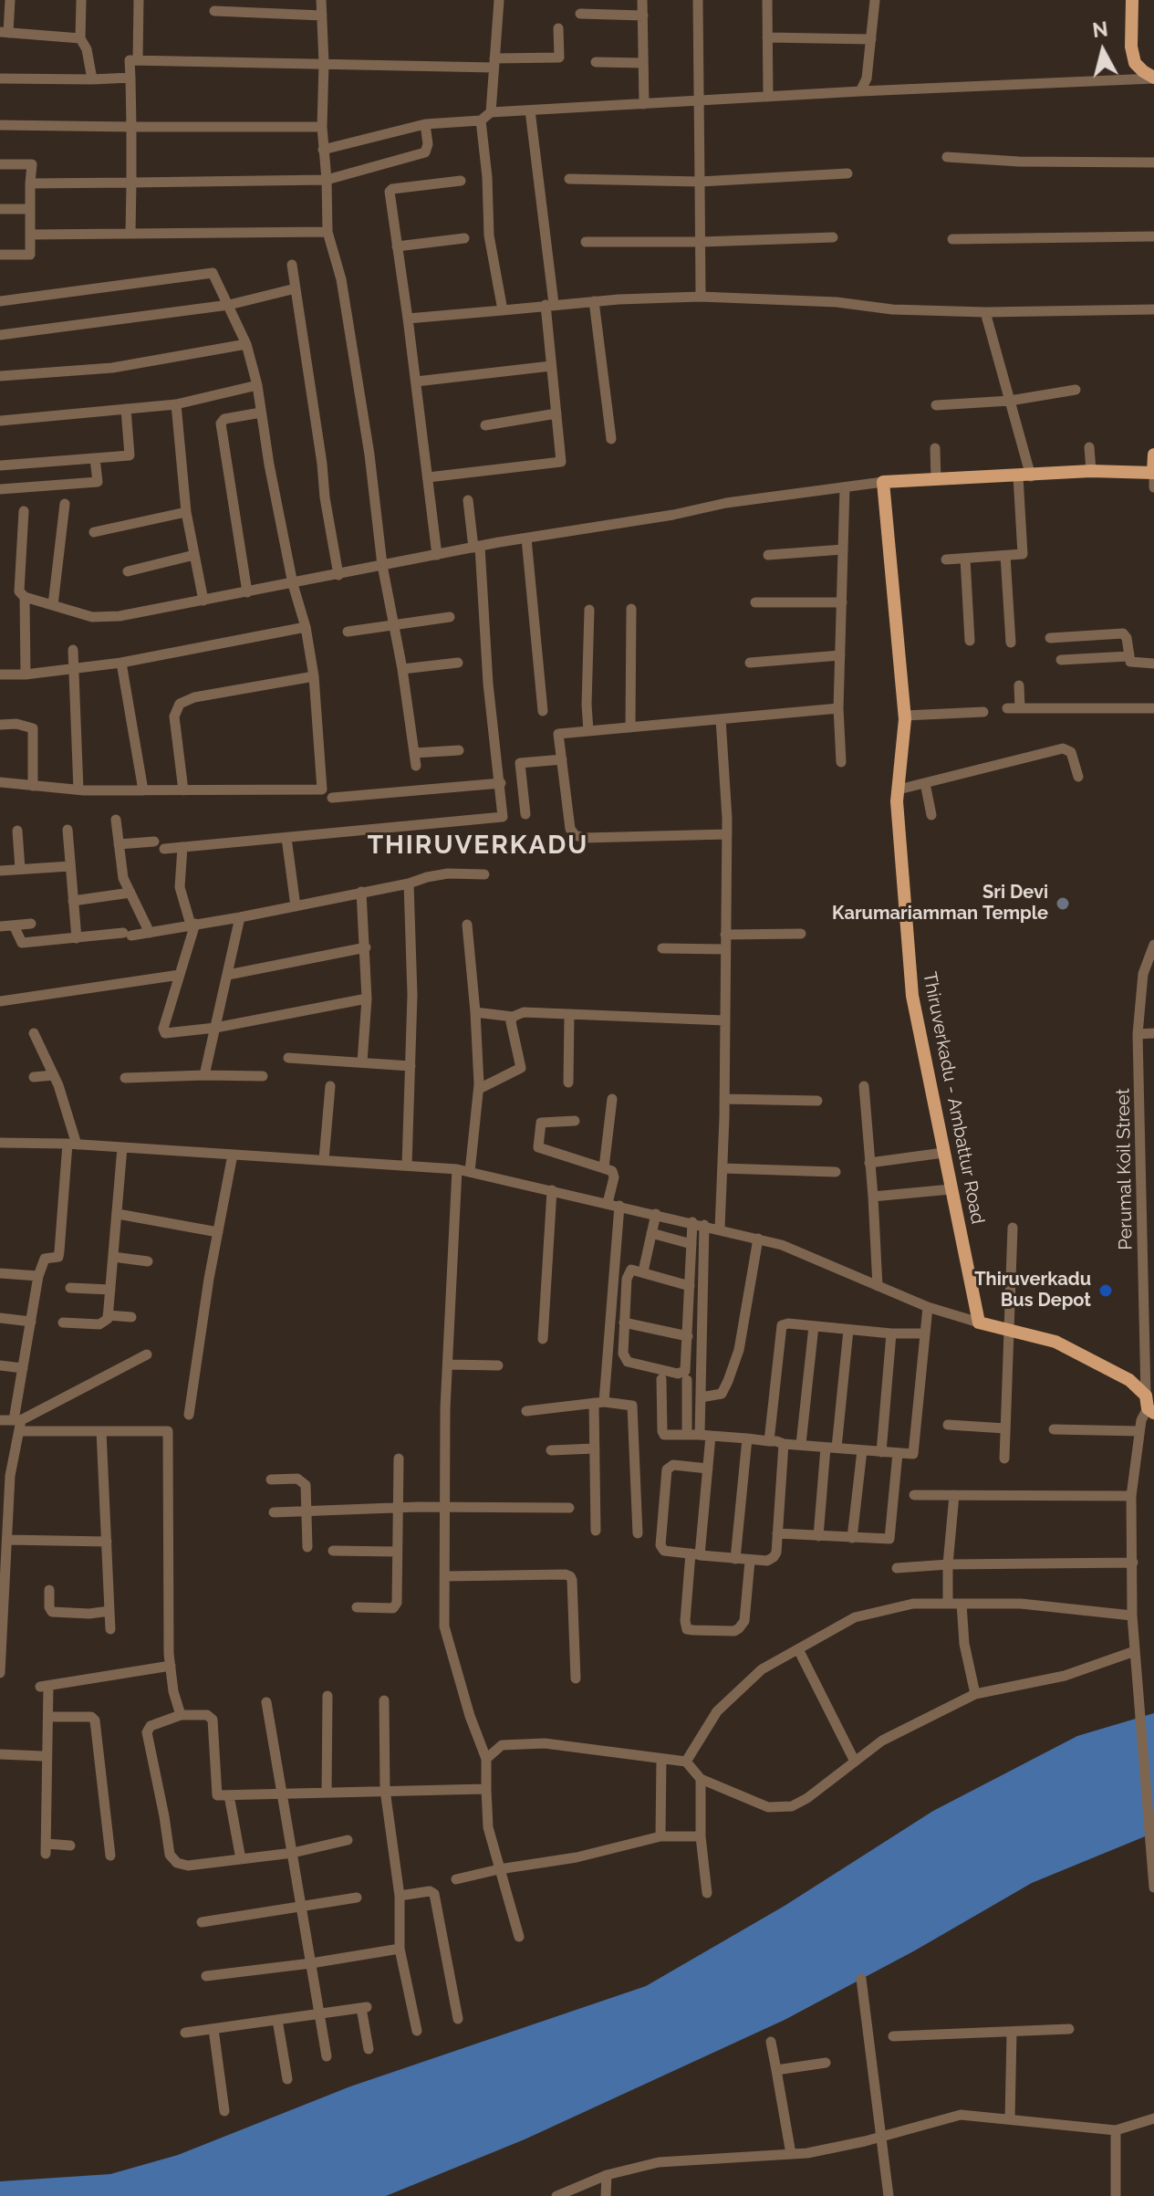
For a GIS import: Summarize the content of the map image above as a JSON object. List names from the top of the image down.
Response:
{
  "streets": {
    "main road": ["Thiruverkadu - Ambattur Road"],
    "street": ["Perumal Koil Street"]
  },
  "districts": ["THIRUVERKADU"],
  "places": ["Sri Devi Karumariamman Temple", "Thiruverkadu Bus Depot"],
  "north": "top"
}
